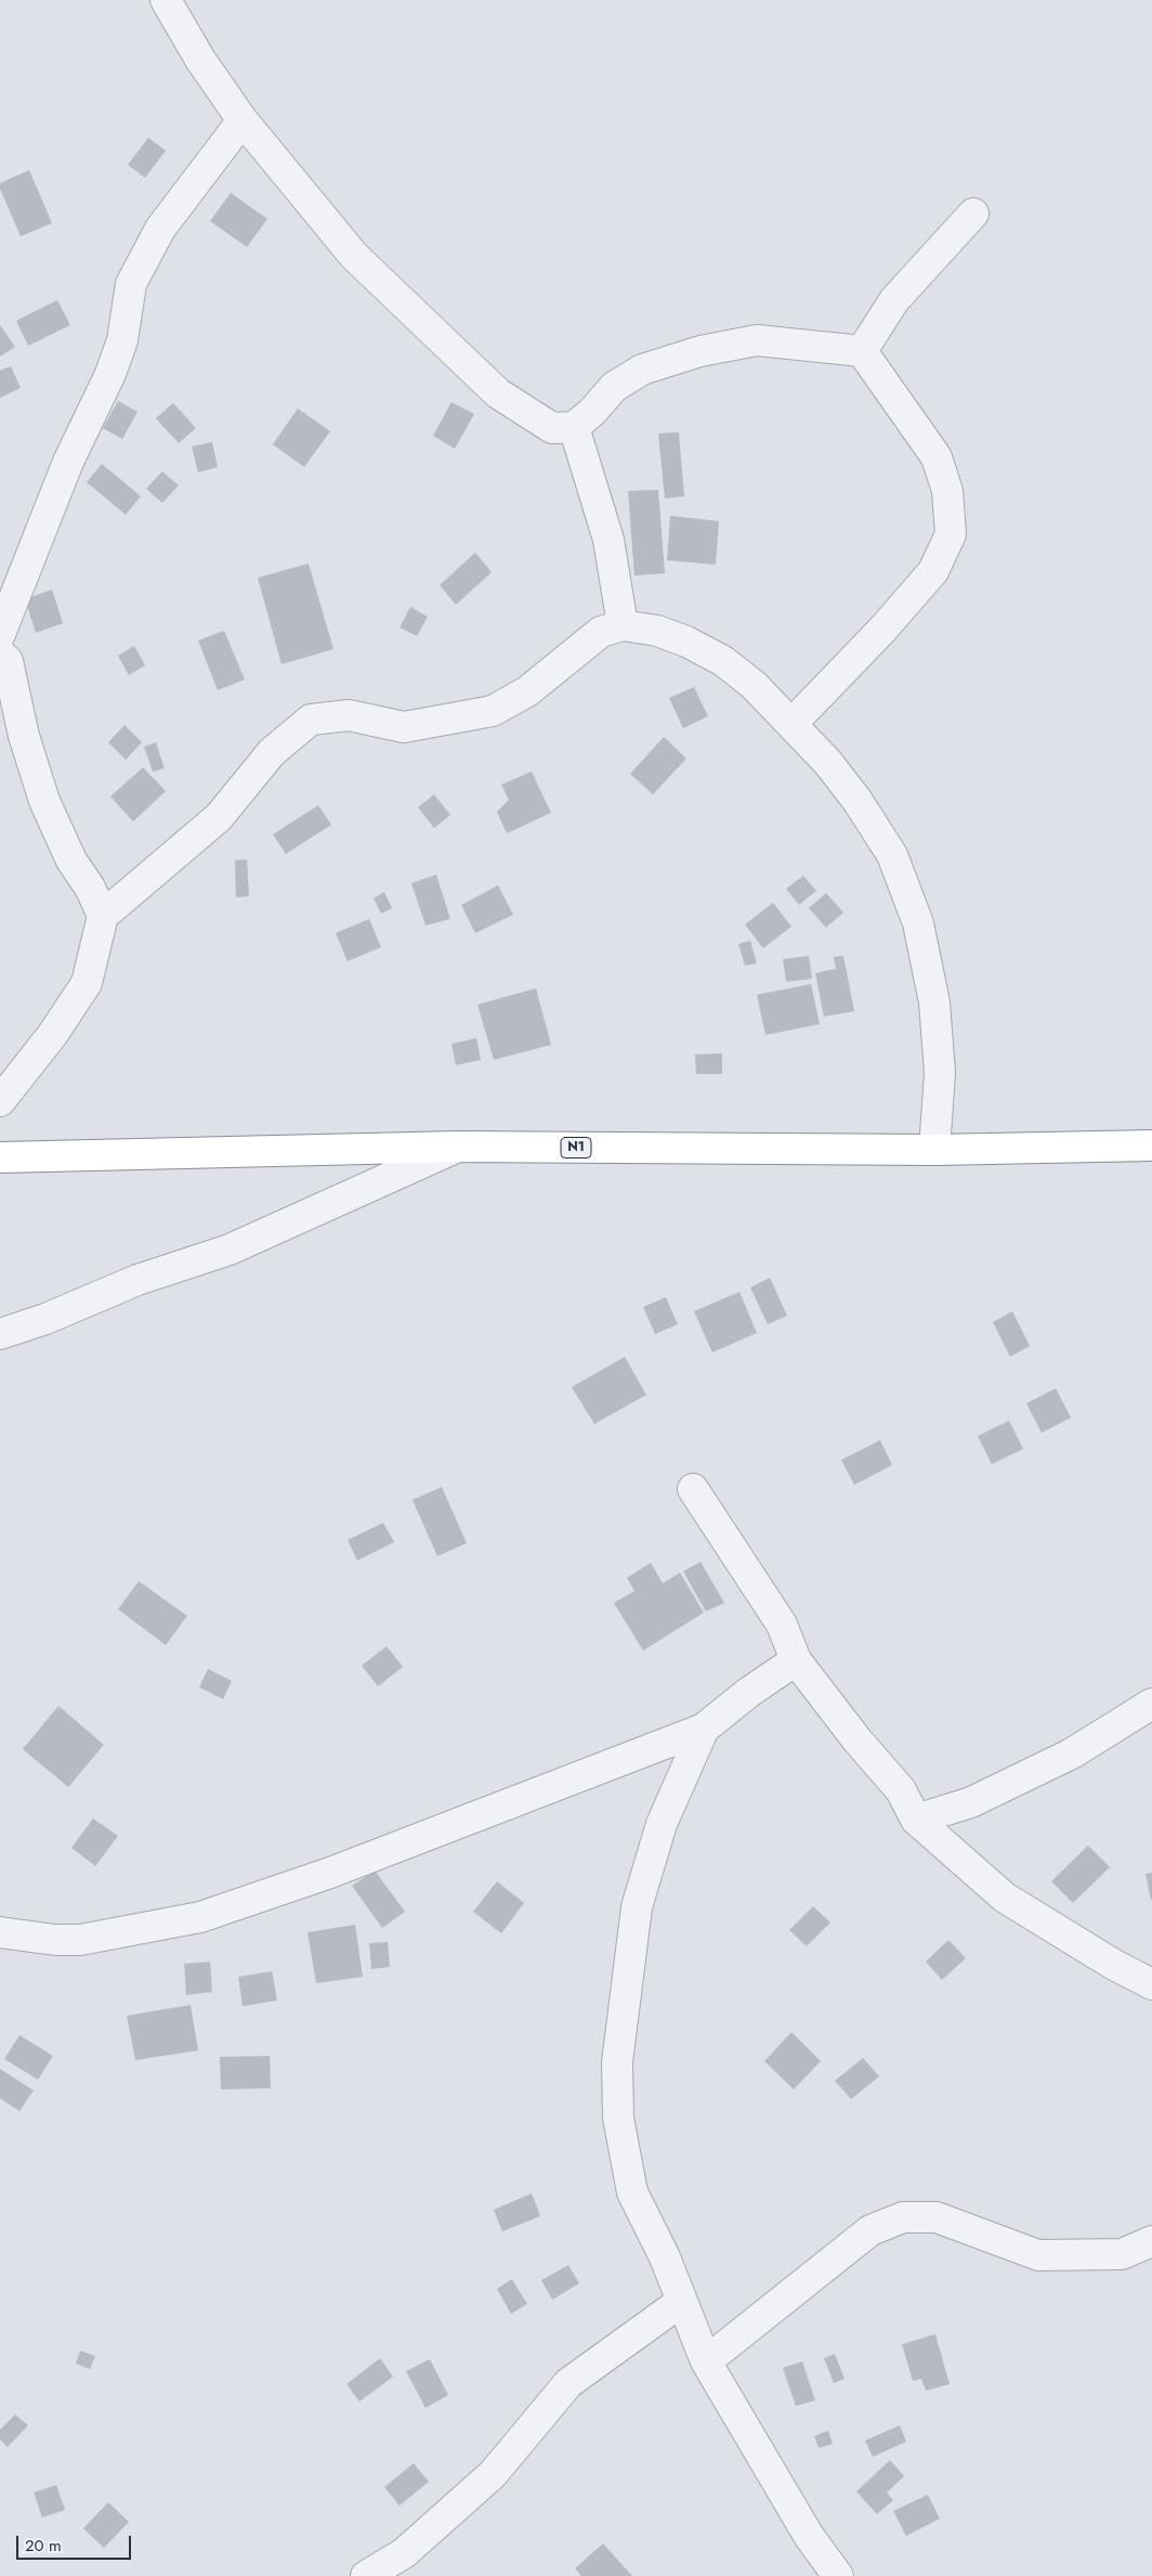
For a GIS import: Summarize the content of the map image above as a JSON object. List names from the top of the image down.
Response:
{
  "streets": {
    "highway": ["N1"]
  },
  "scale_bar": "20 m"
}
